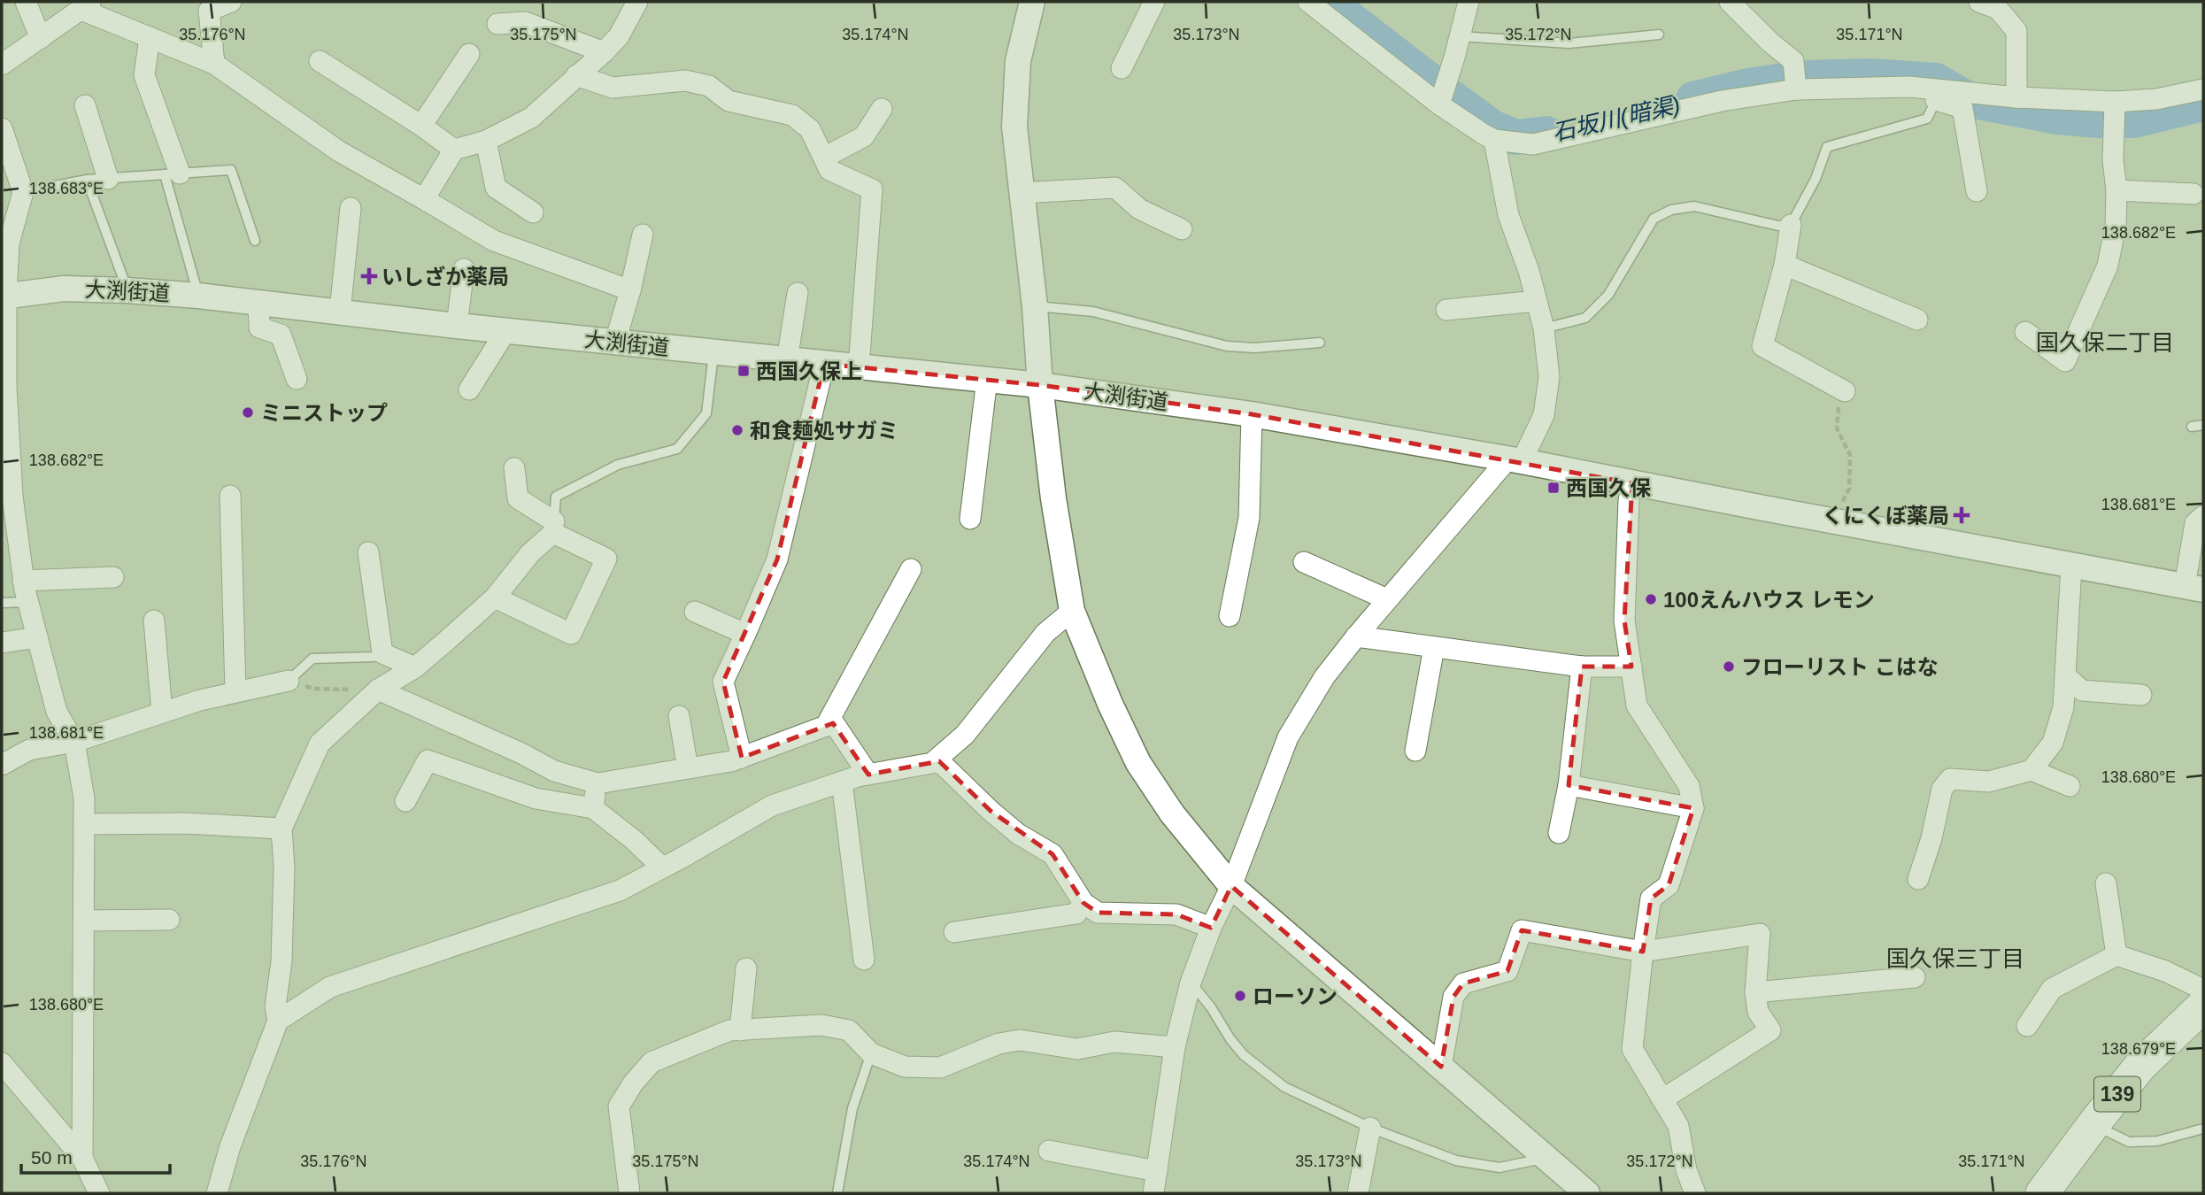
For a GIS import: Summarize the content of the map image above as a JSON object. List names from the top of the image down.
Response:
{
  "streets": {
    "highway": ["139"],
    "street": ["大渕街道"]
  },
  "districts": ["国久保二丁目", "国久保三丁目"],
  "water": ["石坂川(暗渠)"],
  "places": {
    "health": ["いしざか薬局", "くにくぼ薬局"],
    "transit": ["西国久保上", "西国久保"],
    "other": [
      "ミニストップ",
      "和食麺処サガミ",
      "100えんハウス レモン",
      "フローリスト こはな",
      "ローソン"
    ]
  },
  "scale_bar": "50 m",
  "coordinates": [
    "35.176°N",
    "35.175°N",
    "35.174°N",
    "35.173°N",
    "35.172°N",
    "35.171°N",
    "138.683°E",
    "138.682°E",
    "138.681°E",
    "138.680°E",
    "138.679°E"
  ]
}
